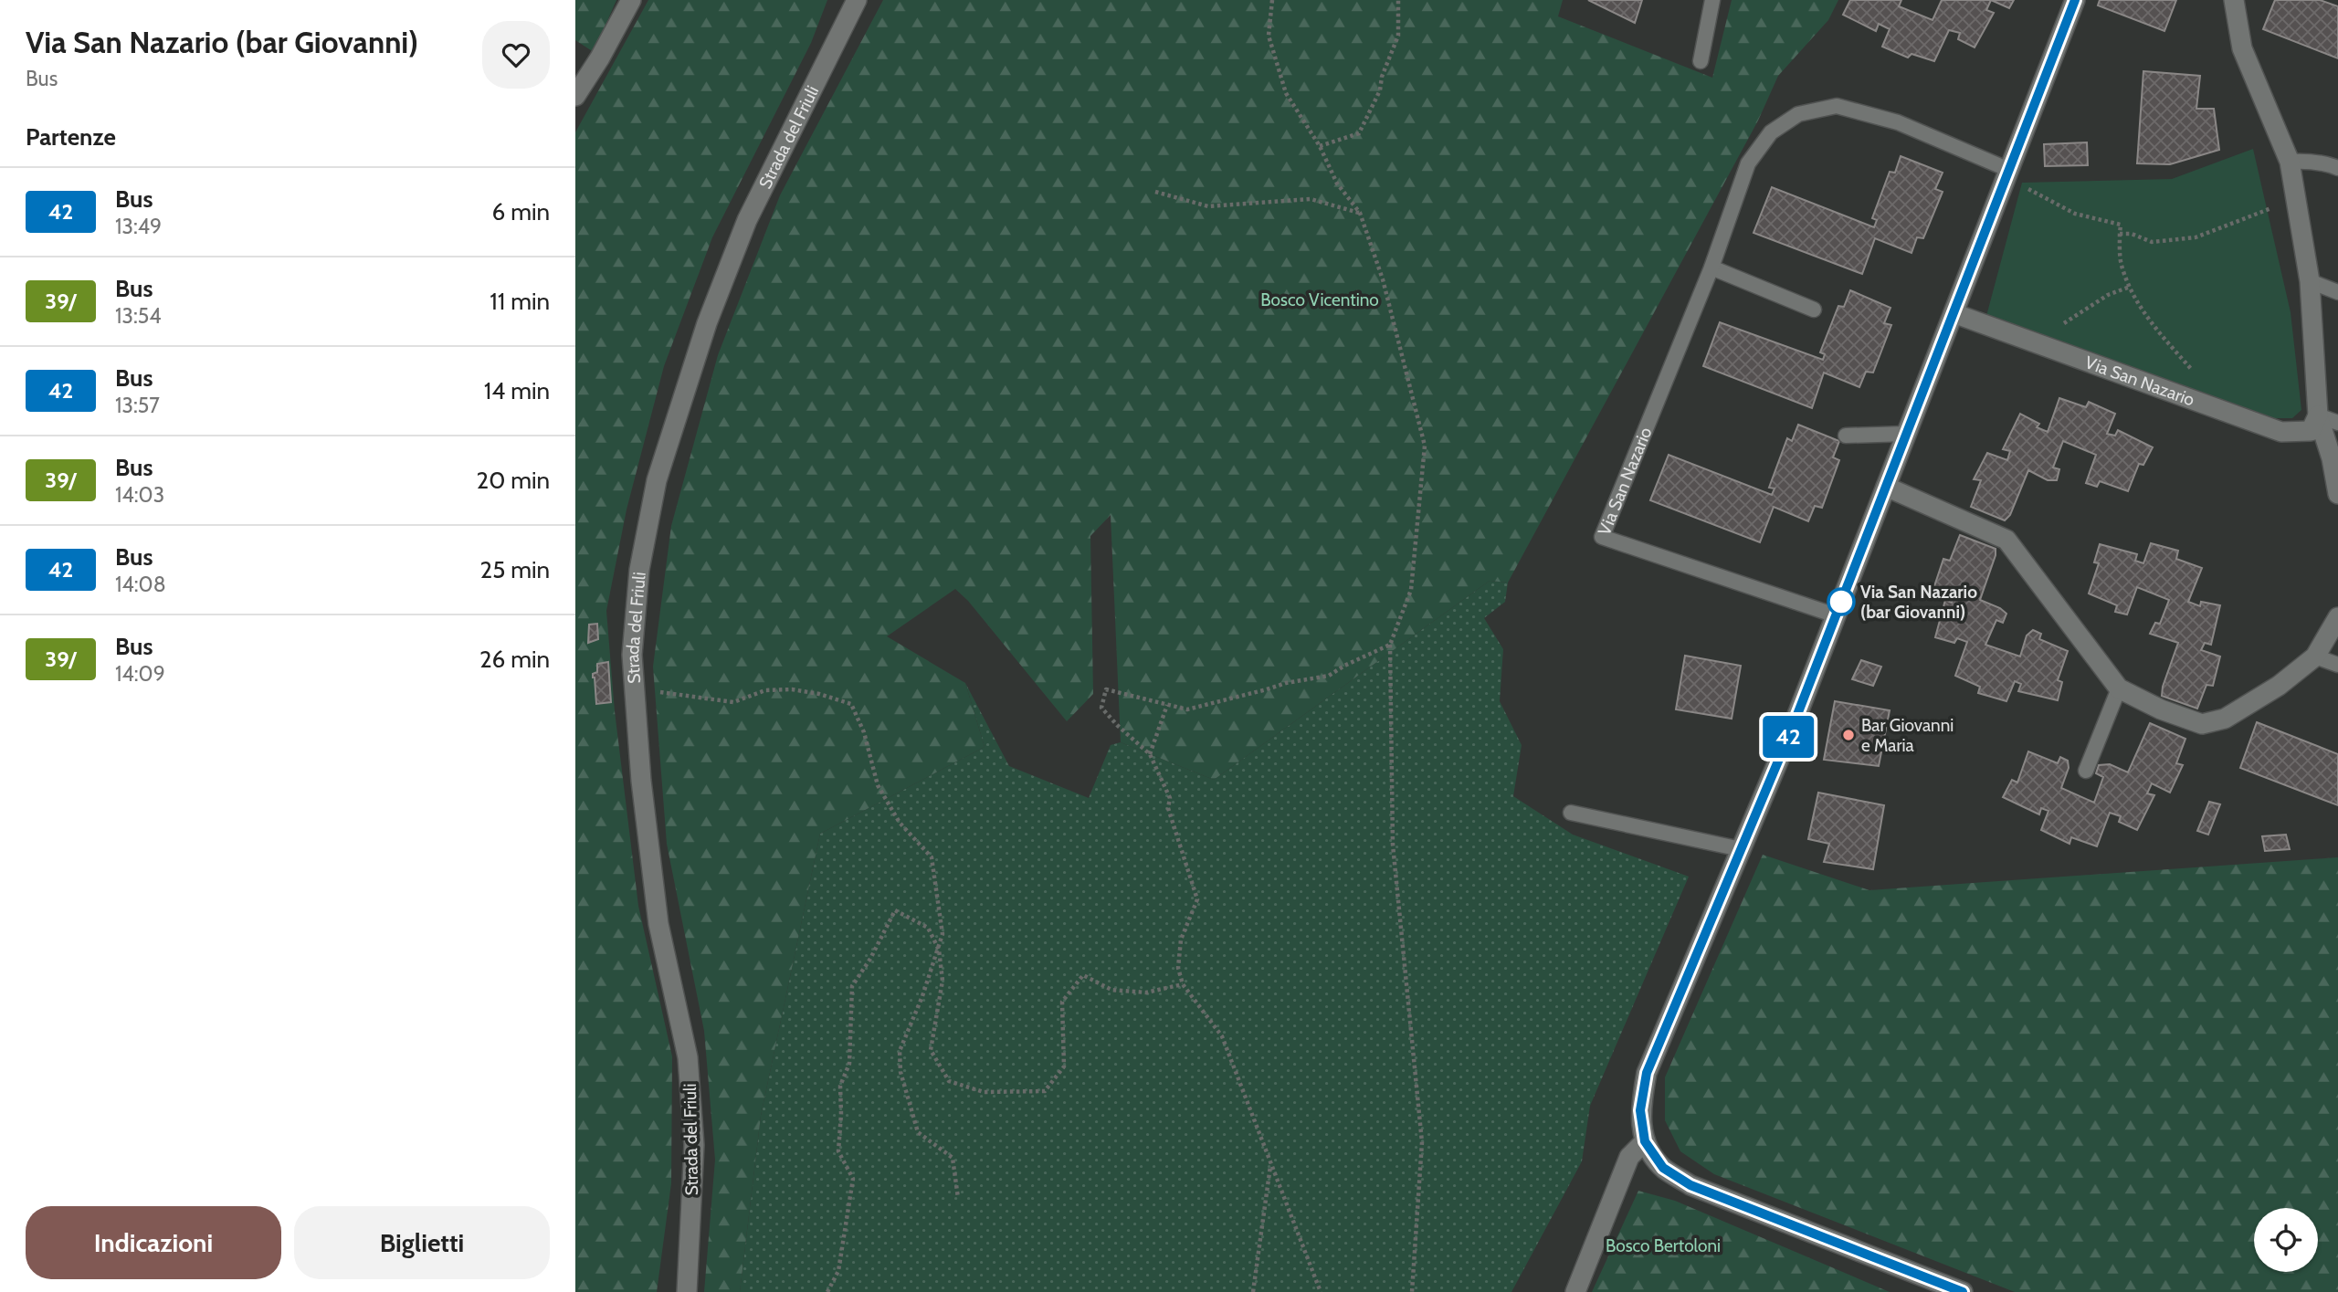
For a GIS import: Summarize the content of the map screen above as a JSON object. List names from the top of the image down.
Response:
{
  "streets": {
    "street": ["Strada del Friuli", "Via San Nazario"]
  },
  "parks": ["Bosco Vicentino", "Bosco Bertoloni"],
  "places": ["Via San Nazario (bar Giovanni)", "Bar Giovanni e Maria"],
  "lines": ["bus line 42"],
  "page": {
    "heading": [
      ["Via San Nazario (bar Giovanni)", "Bus"],
      "Partenze"
    ],
    "on_map": "42",
    "list": [
      {
        "mark": "42",
        "name": "Bus",
        "note": "13:49",
        "value": "6 min"
      },
      {
        "mark": "39/",
        "name": "Bus",
        "note": "13:54",
        "value": "11 min"
      },
      {
        "mark": "42",
        "name": "Bus",
        "note": "13:57",
        "value": "14 min"
      },
      {
        "mark": "39/",
        "name": "Bus",
        "note": "14:03",
        "value": "20 min"
      },
      {
        "mark": "42",
        "name": "Bus",
        "note": "14:08",
        "value": "25 min"
      },
      {
        "mark": "39/",
        "name": "Bus",
        "note": "14:09",
        "value": "26 min"
      }
    ],
    "buttons": ["Indicazioni", "Biglietti"]
  }
}
